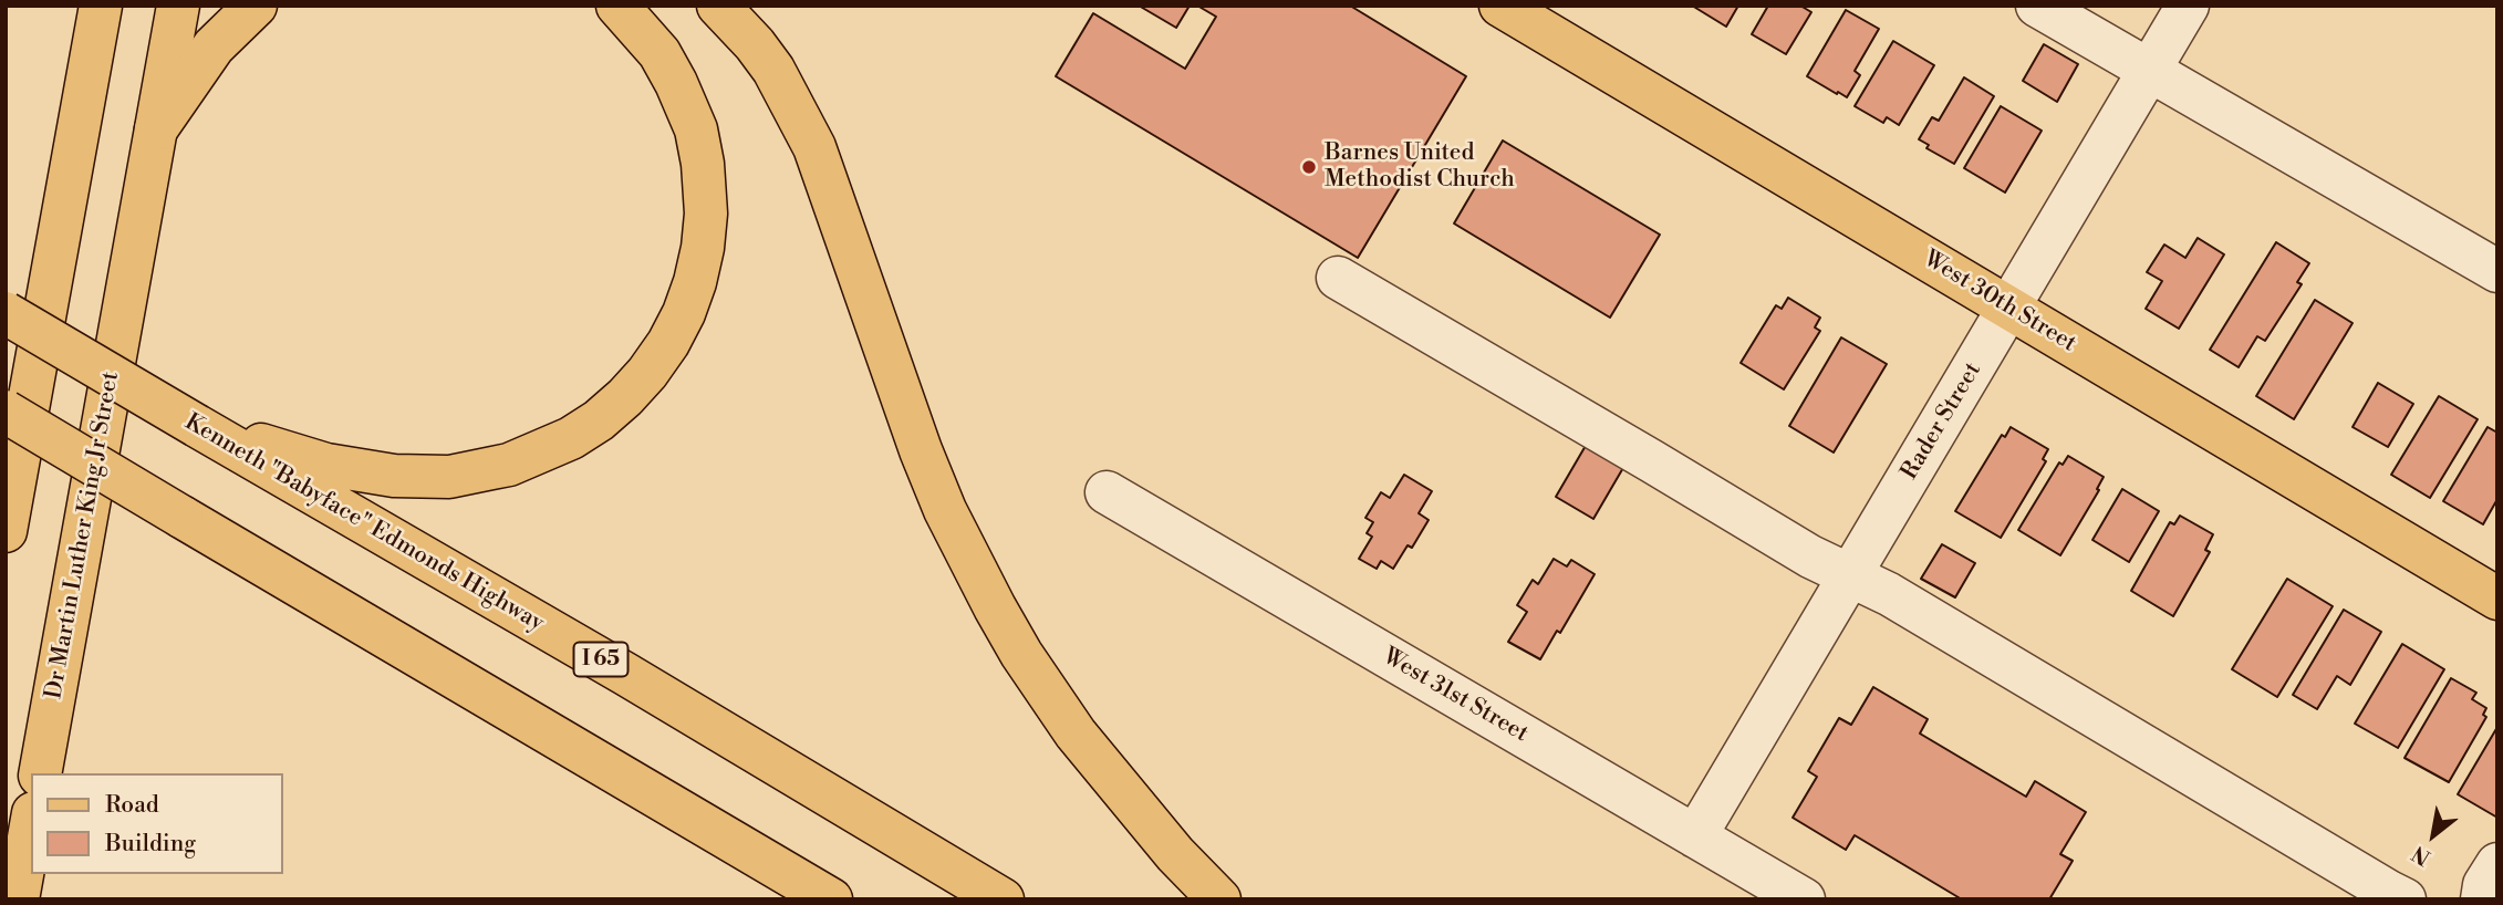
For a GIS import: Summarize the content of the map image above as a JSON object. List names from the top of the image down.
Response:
{
  "streets": {
    "main road": [
      "West 30th Street",
      "Kenneth \"Babyface\" Edmonds Highway",
      "Dr Martin Luther King Jr Street",
      "I 65"
    ],
    "street": ["Rader Street", "West 31st Street"]
  },
  "crossings": [
    ["West 30th Street", "Rader Street"],
    ["Rader Street", "West 31st Street"]
  ],
  "places": ["Barnes United Methodist Church"],
  "legend": ["Road", "Building"],
  "north": "bottom left"
}
